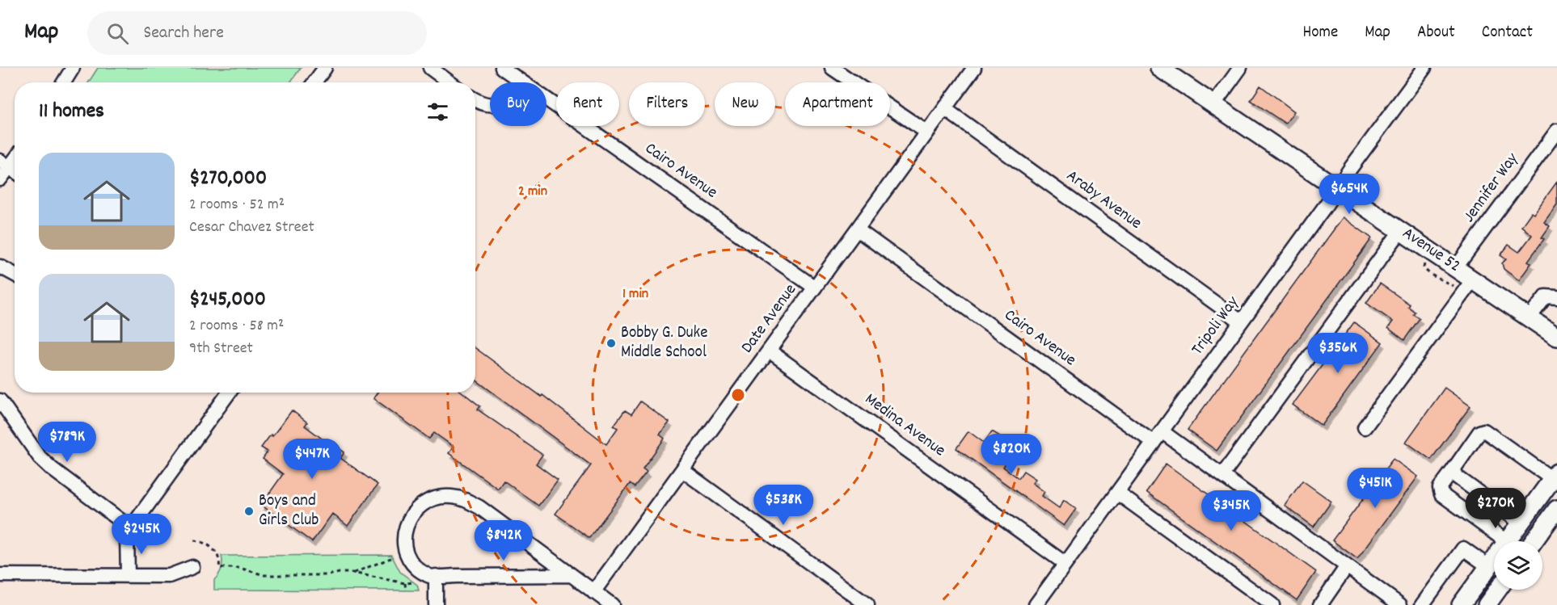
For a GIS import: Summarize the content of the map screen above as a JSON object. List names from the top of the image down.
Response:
{
  "streets": {
    "main road": ["Avenue 52"],
    "street": [
      "Cairo Avenue",
      "Jennifer Way",
      "Araby Avenue",
      "Date Avenue",
      "Tripoli Way",
      "Medina Avenue"
    ]
  },
  "crossings": [
    ["Cairo Avenue", "Date Avenue"],
    ["Cairo Avenue", "Tripoli Way"],
    ["Jennifer Way", "Avenue 52"],
    ["Araby Avenue", "Date Avenue"],
    ["Araby Avenue", "Tripoli Way"],
    ["Avenue 52", "Tripoli Way"],
    ["Date Avenue", "Medina Avenue"],
    ["Tripoli Way", "Medina Avenue"]
  ],
  "places": ["Bobby G. Duke Middle School", "Boys and Girls Club"],
  "page": {
    "header": "Map",
    "search": "Search here",
    "nav": [
      "Home",
      "Map",
      "About",
      "Contact"
    ],
    "chip": [
      "Buy",
      "Rent",
      "Filters",
      "New",
      "Apartment"
    ],
    "heading": "11 homes",
    "list": [
      {
        "name": "$270,000",
        "note": "2 rooms · 52 m² · Cesar Chavez Street"
      },
      {
        "name": "$245,000",
        "note": "2 rooms · 58 m² · 9th Street"
      }
    ],
    "price": [
      "$654K",
      "$356K",
      "$789K",
      "$820K",
      "$447K",
      "$451K",
      "$538K",
      "$270K",
      "$345K",
      "$245K",
      "$842K"
    ]
  },
  "rings": ["2 min", "1 min"]
}
